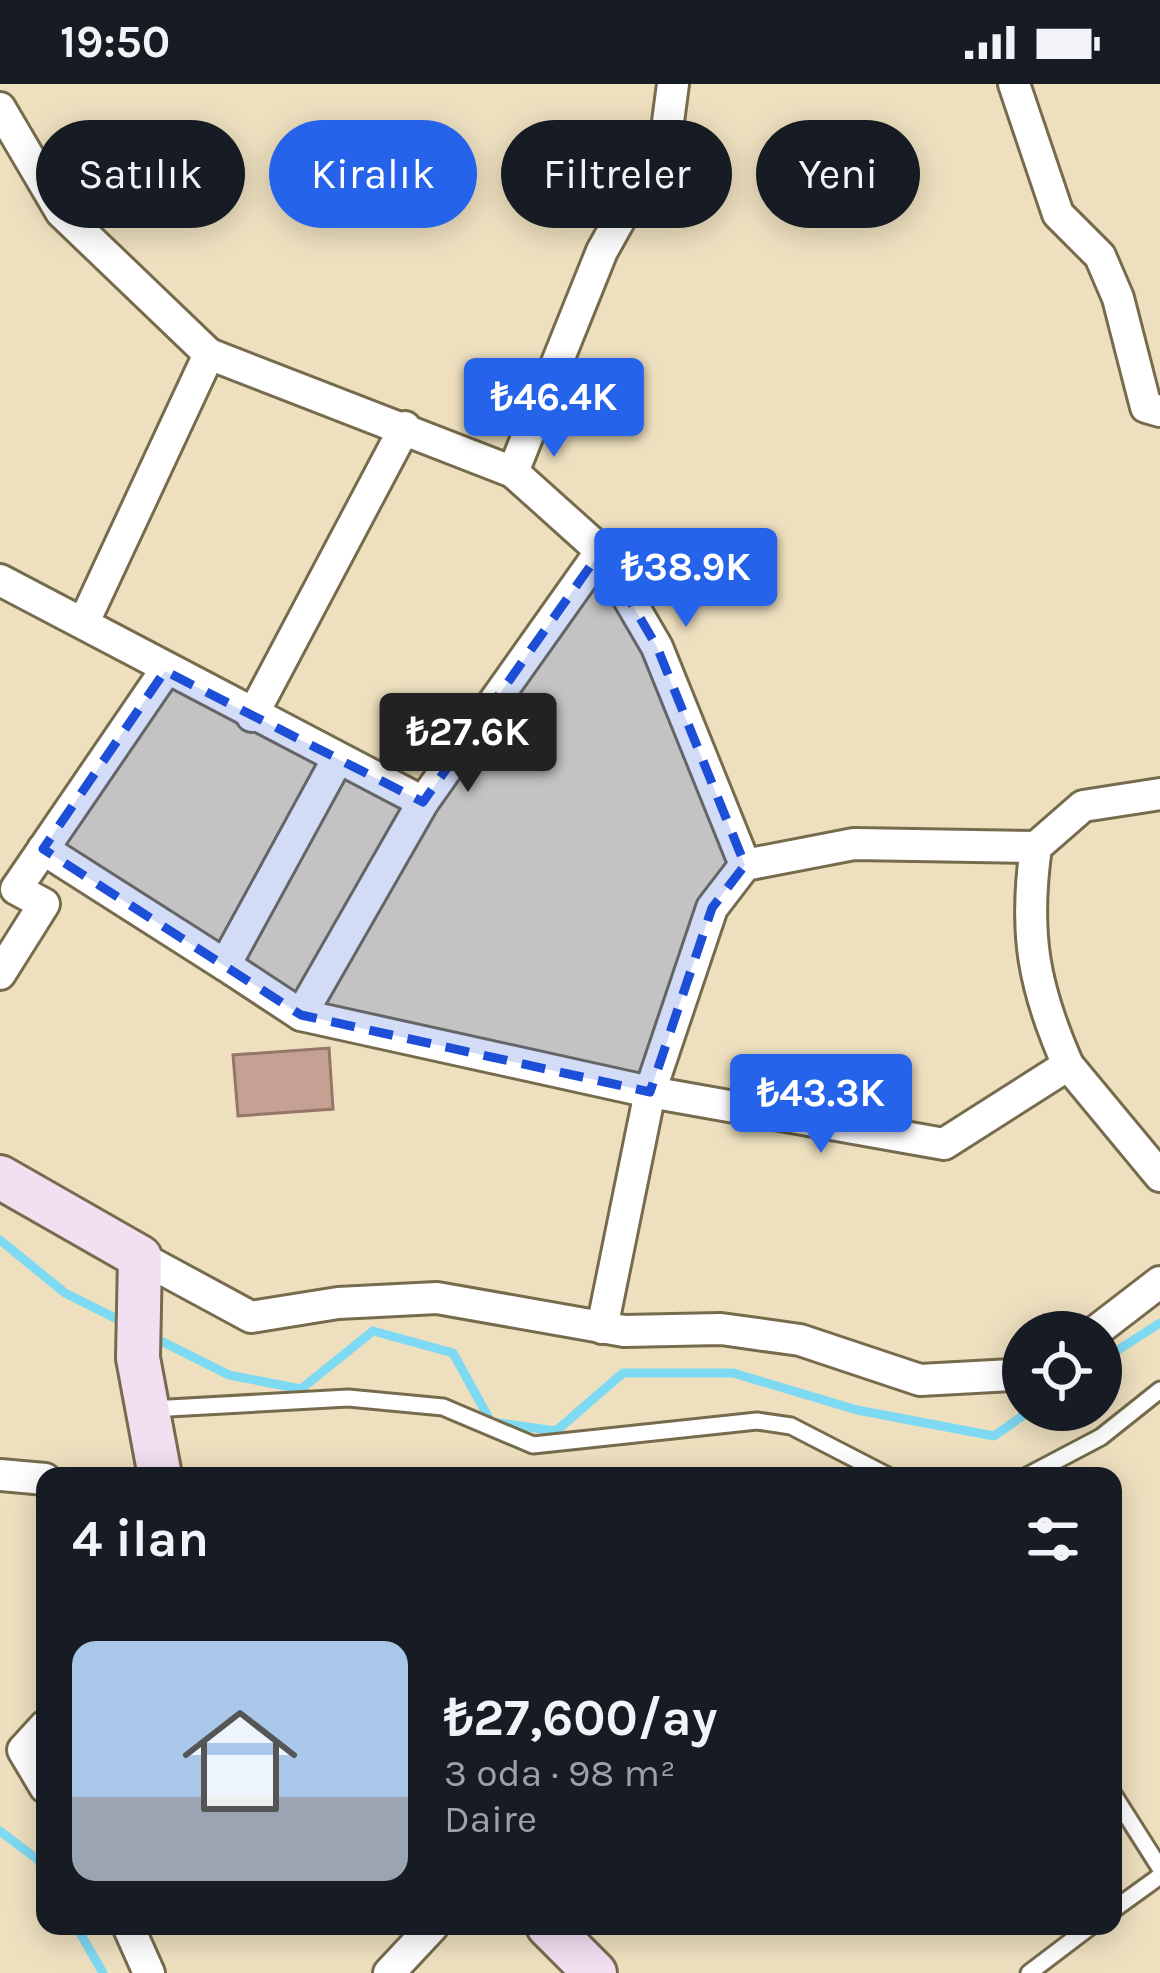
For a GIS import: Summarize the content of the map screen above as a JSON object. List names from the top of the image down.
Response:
{
  "page": {
    "status": "19:50",
    "chip": [
      "Satılık",
      "Kiralık",
      "Filtreler",
      "Yeni"
    ],
    "price": [
      "₺46.4K",
      "₺38.9K",
      "₺27.6K",
      "₺43.3K"
    ],
    "heading": "4 ilan",
    "list": [
      {
        "name": "₺27,600/ay",
        "note": "3 oda · 98 m² · Daire"
      }
    ]
  }
}
